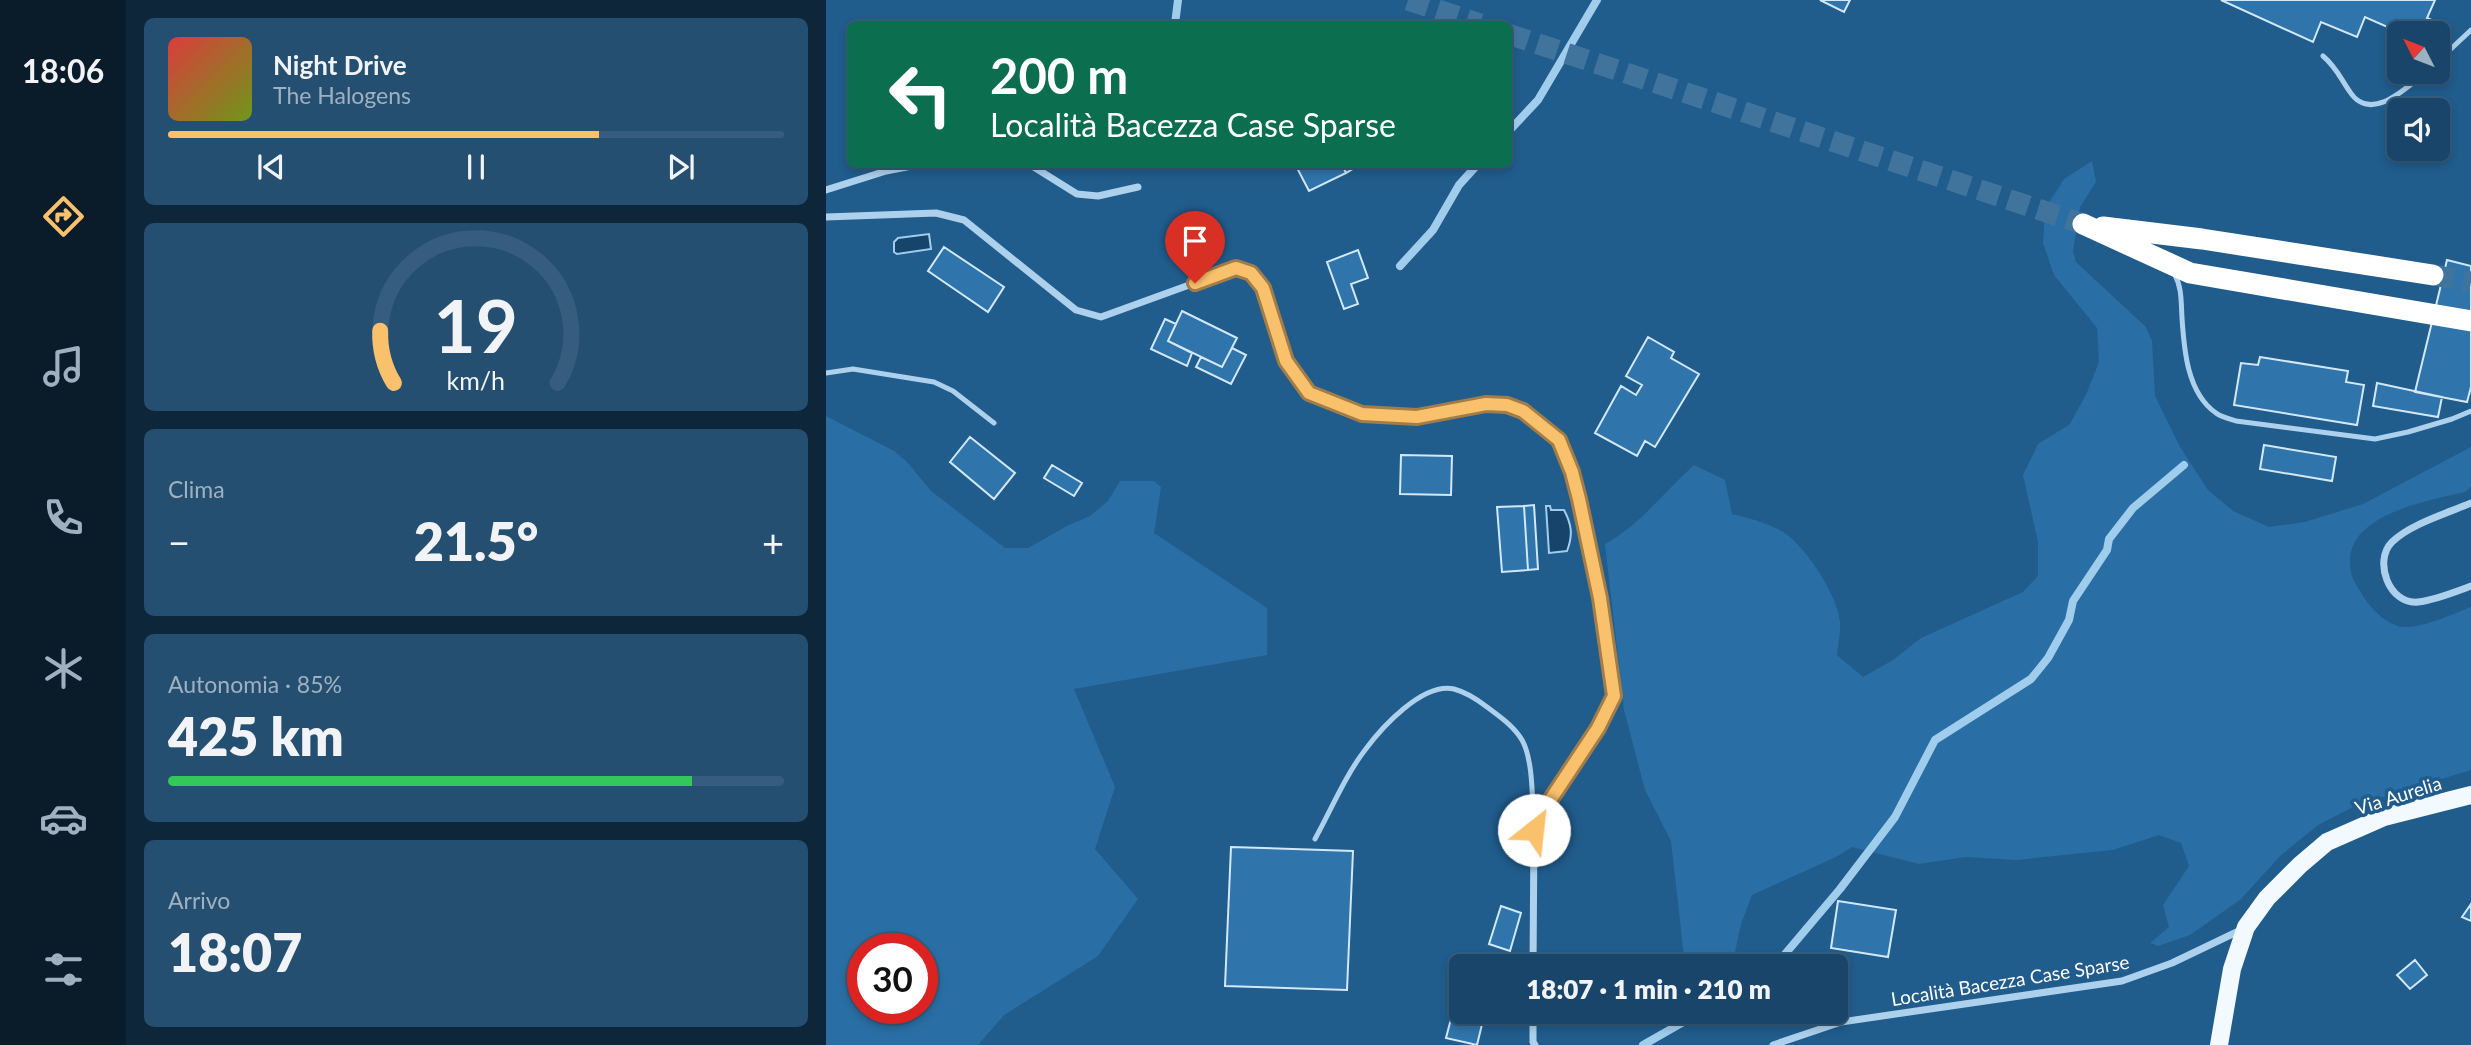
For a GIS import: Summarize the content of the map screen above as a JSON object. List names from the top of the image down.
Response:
{
  "streets": {
    "main road": ["Via Aurelia"],
    "street": ["Località Bacezza Case Sparse"]
  },
  "crossings": [
    ["Via Aurelia", "Località Bacezza Case Sparse"]
  ],
  "north": "top left",
  "page": {
    "tabs": "18:06",
    "turn": ["200 m", "Località Bacezza Case Sparse"],
    "song": ["Night Drive", "The Halogens"],
    "tile": [
      "Clima",
      ["Autonomia · 85%", "425 km"],
      ["Arrivo", "18:07"]
    ],
    "heat": ["−", "21.5°", "+"],
    "limit": "30",
    "trip": "18:07 · 1 min · 210 m",
    "gauge": ["19", "km/h"]
  }
}
